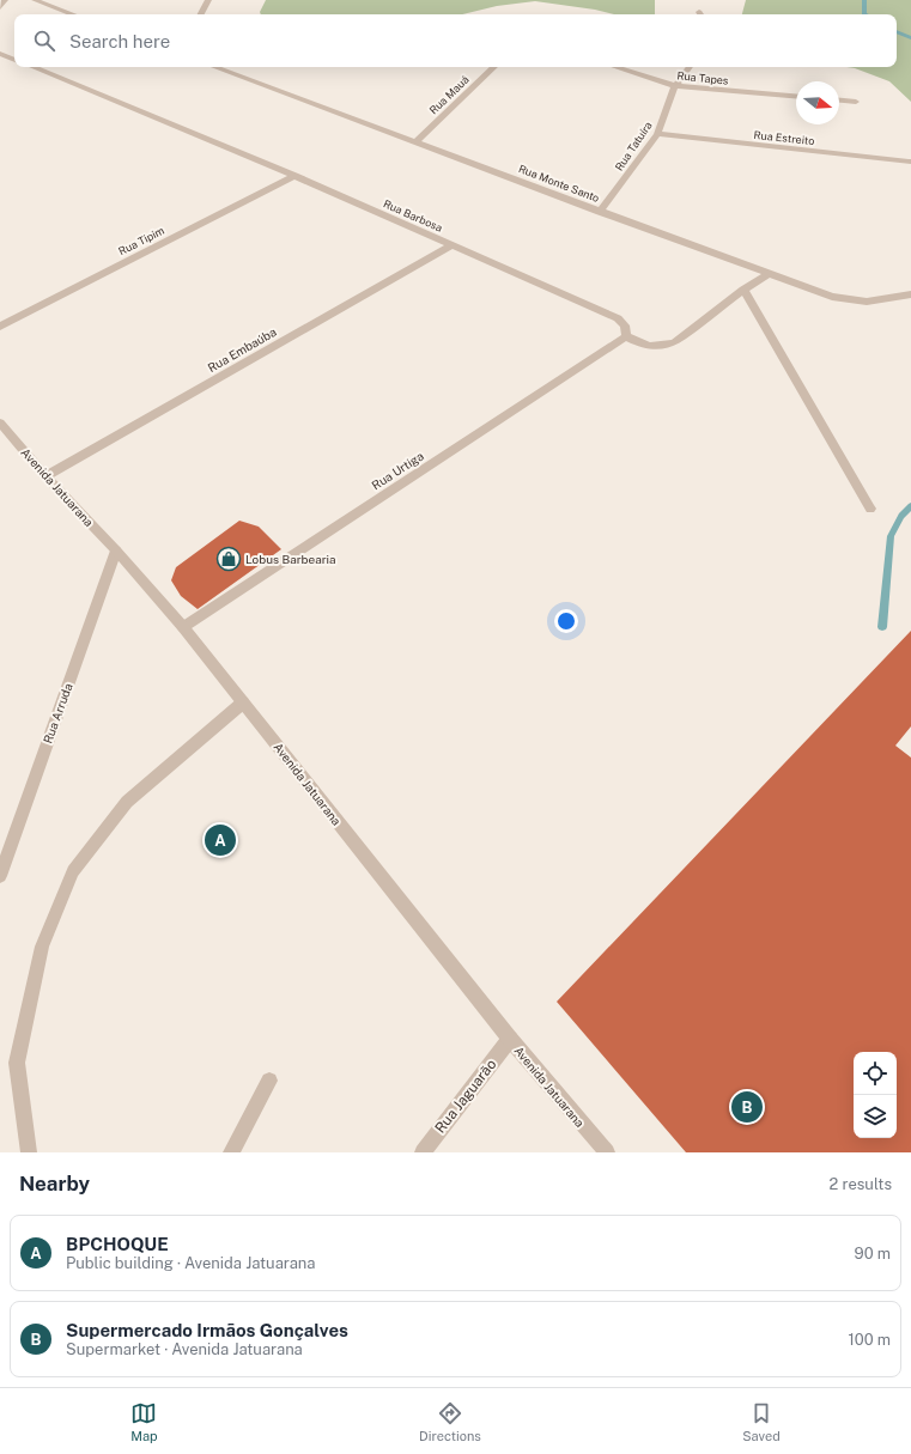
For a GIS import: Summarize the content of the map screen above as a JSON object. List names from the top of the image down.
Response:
{
  "streets": {
    "street": [
      "Rua Tapes",
      "Rua Mauá",
      "Rua Estreito",
      "Rua Tatuíra",
      "Rua Monte Santo",
      "Rua Barbosa",
      "Rua Tipim",
      "Rua Embaúba",
      "Rua Urtiga",
      "Avenida Jatuarana",
      "Rua Arruda",
      "Rua Jaguarão"
    ]
  },
  "crossings": [
    ["Rua Tapes", "Rua Tatuíra"],
    ["Rua Mauá", "Rua Monte Santo"],
    ["Rua Estreito", "Rua Tatuíra"],
    ["Rua Tatuíra", "Rua Monte Santo"],
    ["Rua Barbosa", "Rua Tipim"],
    ["Rua Barbosa", "Rua Embaúba"],
    ["Rua Barbosa", "Rua Urtiga"],
    ["Rua Embaúba", "Avenida Jatuarana"],
    ["Rua Urtiga", "Avenida Jatuarana"],
    ["Avenida Jatuarana", "Rua Arruda"],
    ["Avenida Jatuarana", "Rua Jaguarão"]
  ],
  "places": {
    "shop": ["Lobus Barbearia"]
  },
  "north": "right",
  "page": {
    "search": "Search here",
    "pins": ["A", "B"],
    "heading": ["Nearby", "2 results"],
    "list": [
      {
        "mark": "A",
        "name": "BPCHOQUE",
        "note": "Public building · Avenida Jatuarana",
        "value": "90 m"
      },
      {
        "mark": "B",
        "name": "Supermercado Irmãos Gonçalves",
        "note": "Supermarket · Avenida Jatuarana",
        "value": "100 m"
      }
    ],
    "nav": ["Map", "Directions", "Saved"]
  }
}
